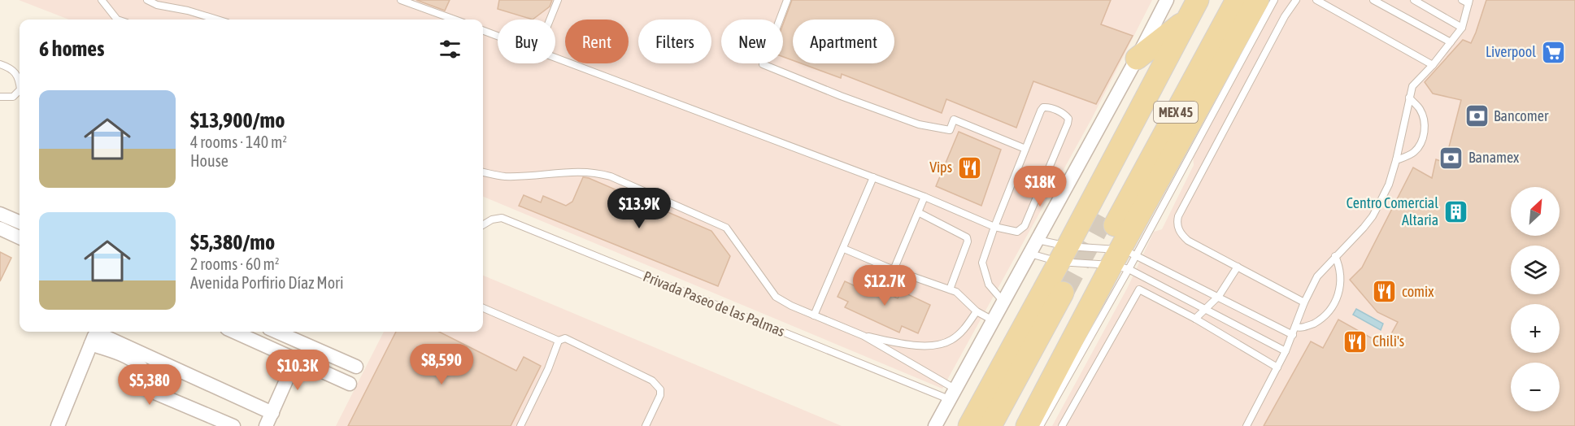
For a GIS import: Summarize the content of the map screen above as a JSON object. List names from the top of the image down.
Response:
{
  "streets": {
    "main road": ["MEX 45"],
    "lane": ["Privada Paseo de las Palmas"]
  },
  "places": {
    "supermarket": ["Liverpool"],
    "bank": ["Bancomer", "Banamex"],
    "restaurant": ["Vips", "comix", "Chili's"],
    "building": ["Centro Comercial Altaria"]
  },
  "north": "top right",
  "page": {
    "chip": [
      "Buy",
      "Rent",
      "Filters",
      "New",
      "Apartment"
    ],
    "heading": "6 homes",
    "list": [
      {
        "name": "$13,900/mo",
        "note": "4 rooms · 140 m² · House"
      },
      {
        "name": "$5,380/mo",
        "note": "2 rooms · 60 m² · Avenida Porfirio Díaz Mori"
      }
    ],
    "price": [
      "$18K",
      "$13.9K",
      "$12.7K",
      "$8,590",
      "$10.3K",
      "$5,380"
    ],
    "map_buttons": ["+", "−"]
  }
}
